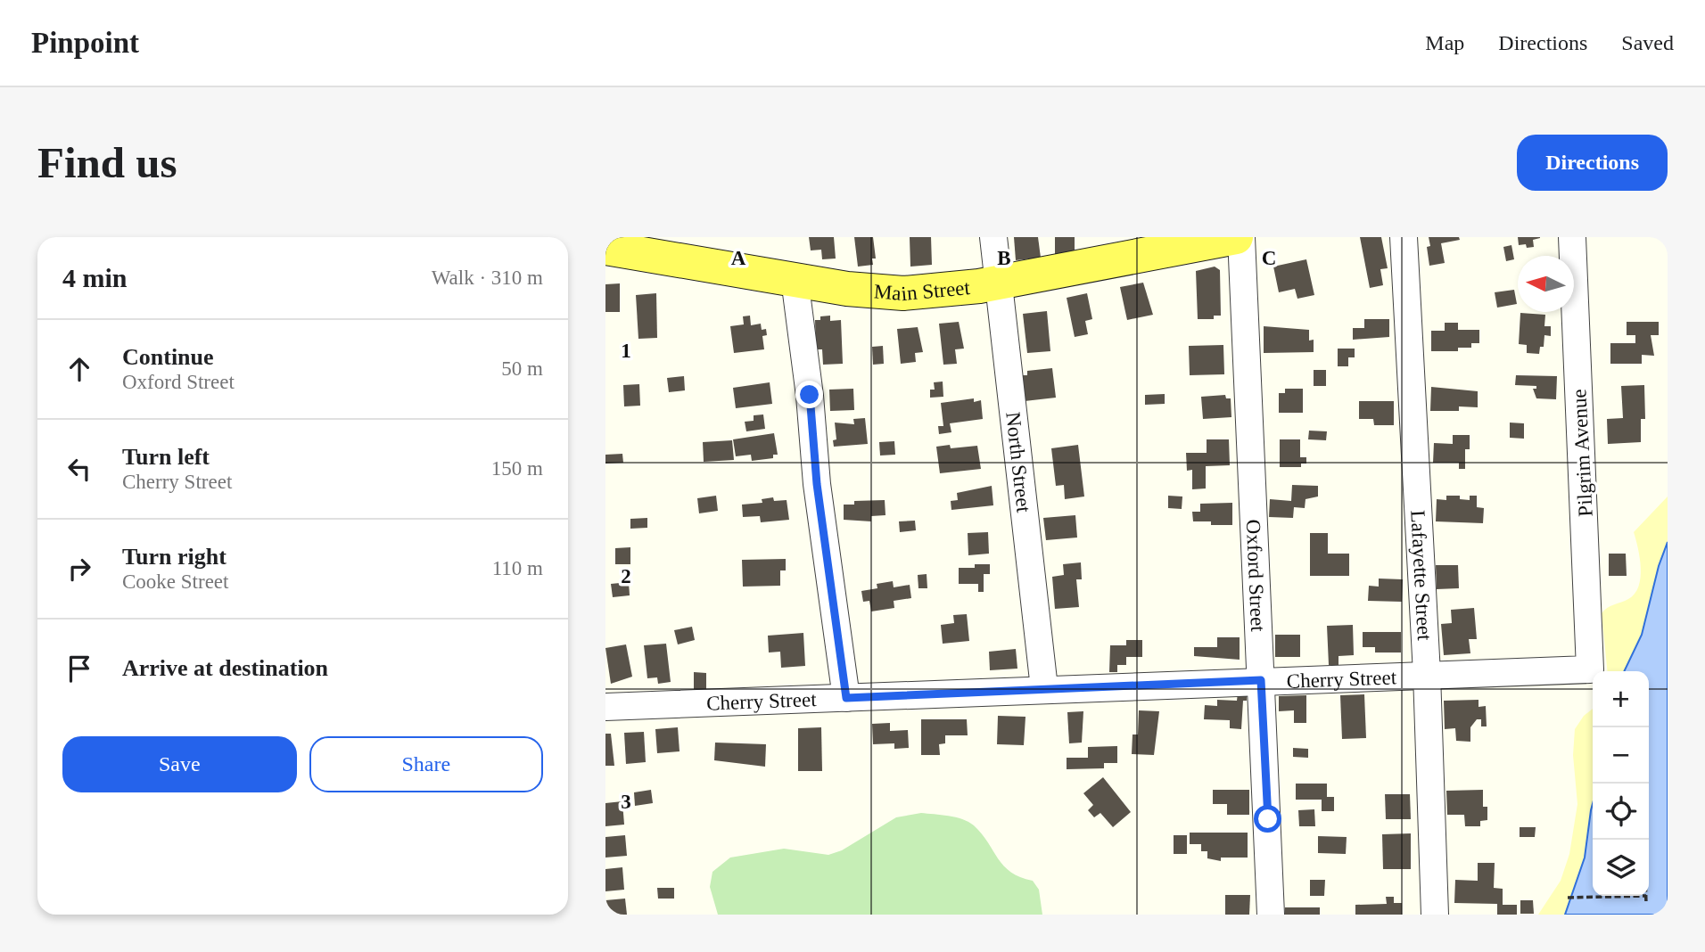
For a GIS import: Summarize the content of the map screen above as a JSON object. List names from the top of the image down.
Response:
{
  "streets": {
    "main road": ["Main Street"],
    "street": [
      "Pilgrim Avenue",
      "North Street",
      "Oxford Street",
      "Lafayette Street",
      "Cherry Street"
    ]
  },
  "crossings": [
    ["Main Street", "North Street"],
    ["Pilgrim Avenue", "Cherry Street"],
    ["North Street", "Cherry Street"],
    ["Oxford Street", "Cherry Street"],
    ["Lafayette Street", "Cherry Street"]
  ],
  "north": "left",
  "page": {
    "header": "Pinpoint",
    "nav": ["Map", "Directions", "Saved"],
    "buttons": [
      "Directions",
      ["Save", "Share"]
    ],
    "title": "Find us",
    "heading": ["4 min", "Walk · 310 m"],
    "list": [
      ["Continue", "Oxford Street", "50 m"],
      ["Turn left", "Cherry Street", "150 m"],
      ["Turn right", "Cooke Street", "110 m"],
      "Arrive at destination"
    ],
    "map_buttons": ["+", "−"]
  },
  "grid": {
    "columns": ["A", "B", "C"],
    "rows": ["1", "2", "3"]
  }
}
